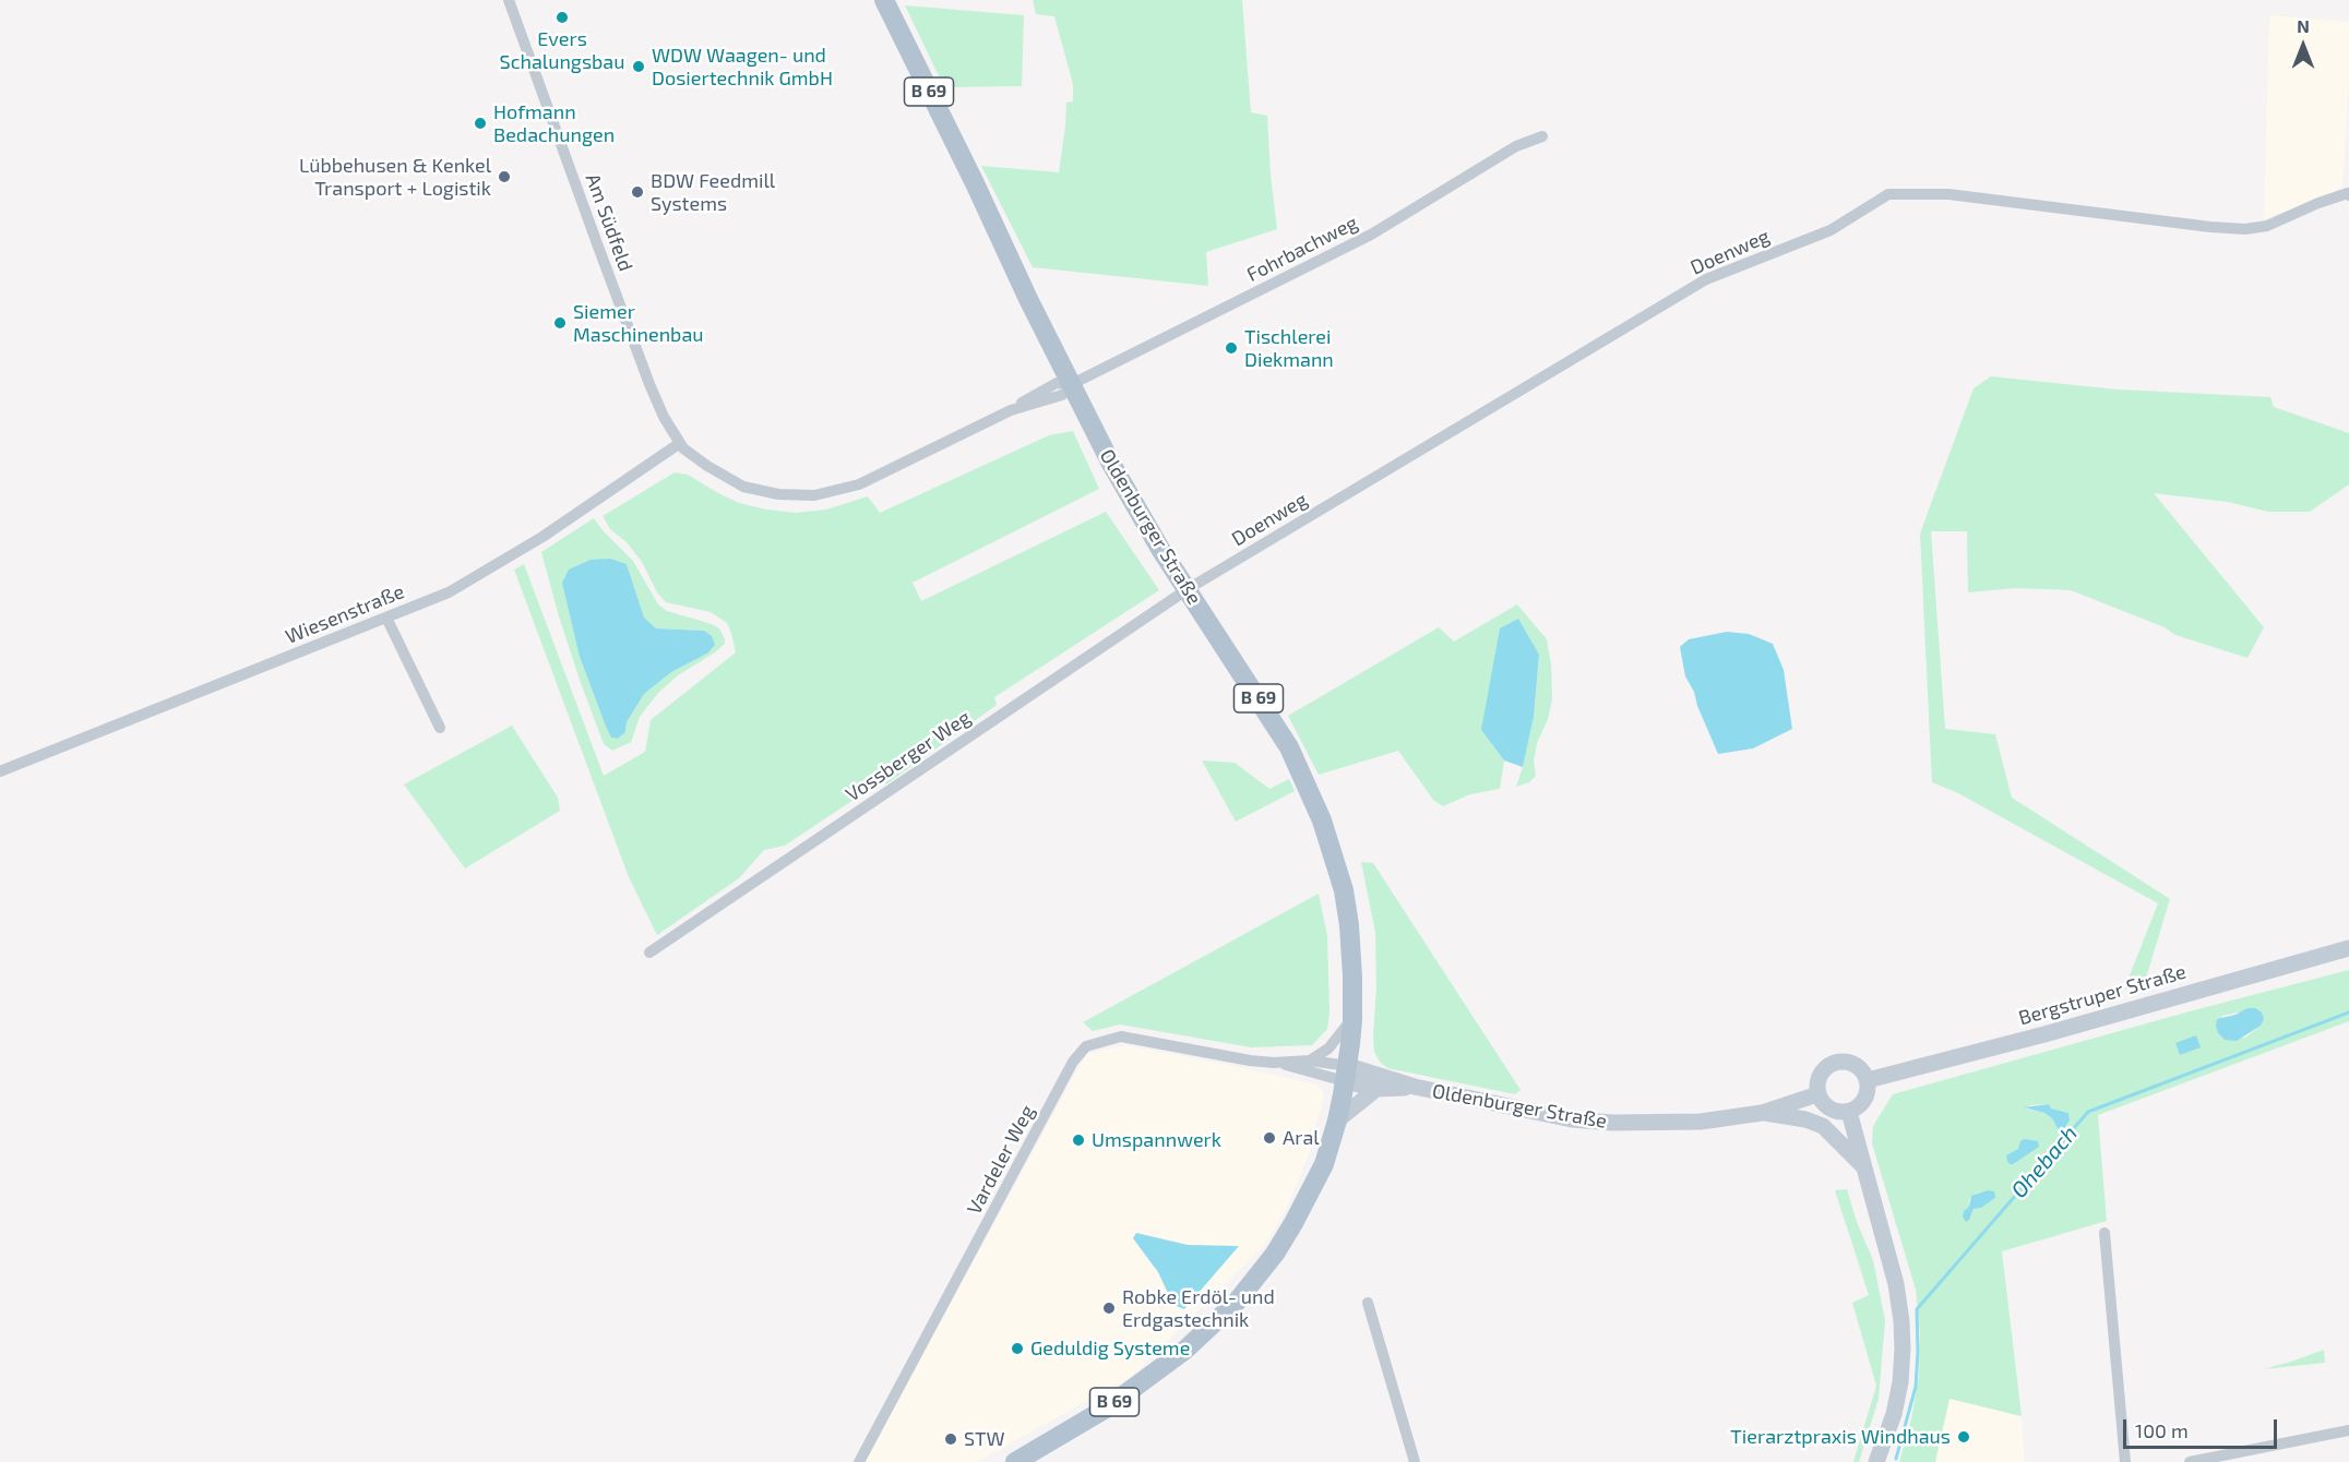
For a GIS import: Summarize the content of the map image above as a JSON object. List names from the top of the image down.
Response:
{
  "streets": {
    "main road": ["B 69", "Oldenburger Straße", "Bergstruper Straße"],
    "street": [
      "Am Südfeld",
      "Fohrbachweg",
      "Doenweg",
      "Wiesenstraße",
      "Vossberger Weg",
      "Vardeler Weg"
    ]
  },
  "crossings": [
    ["B 69", "Oldenburger Straße"],
    ["B 69", "Vardeler Weg"],
    ["Am Südfeld", "Fohrbachweg"],
    ["Am Südfeld", "Oldenburger Straße"],
    ["Am Südfeld", "Wiesenstraße"],
    ["Fohrbachweg", "Oldenburger Straße"],
    ["Doenweg", "Oldenburger Straße"],
    ["Doenweg", "Vossberger Weg"],
    ["Oldenburger Straße", "Vossberger Weg"],
    ["Oldenburger Straße", "Bergstruper Straße"],
    ["Oldenburger Straße", "Vardeler Weg"]
  ],
  "water": ["Ohebach"],
  "places": [
    "Evers Schalungsbau",
    "WDW Waagen- und Dosiertechnik GmbH",
    "Hofmann Bedachungen",
    "Lübbehusen & Kenkel Transport + Logistik",
    "BDW Feedmill Systems",
    "Siemer Maschinenbau",
    "Tischlerei Diekmann",
    "Aral",
    "Umspannwerk",
    "Robke Erdöl- und Erdgastechnik",
    "Geduldig Systeme",
    "Tierarztpraxis Windhaus",
    "STW"
  ],
  "scale_bar": "100 m",
  "north": "top"
}
